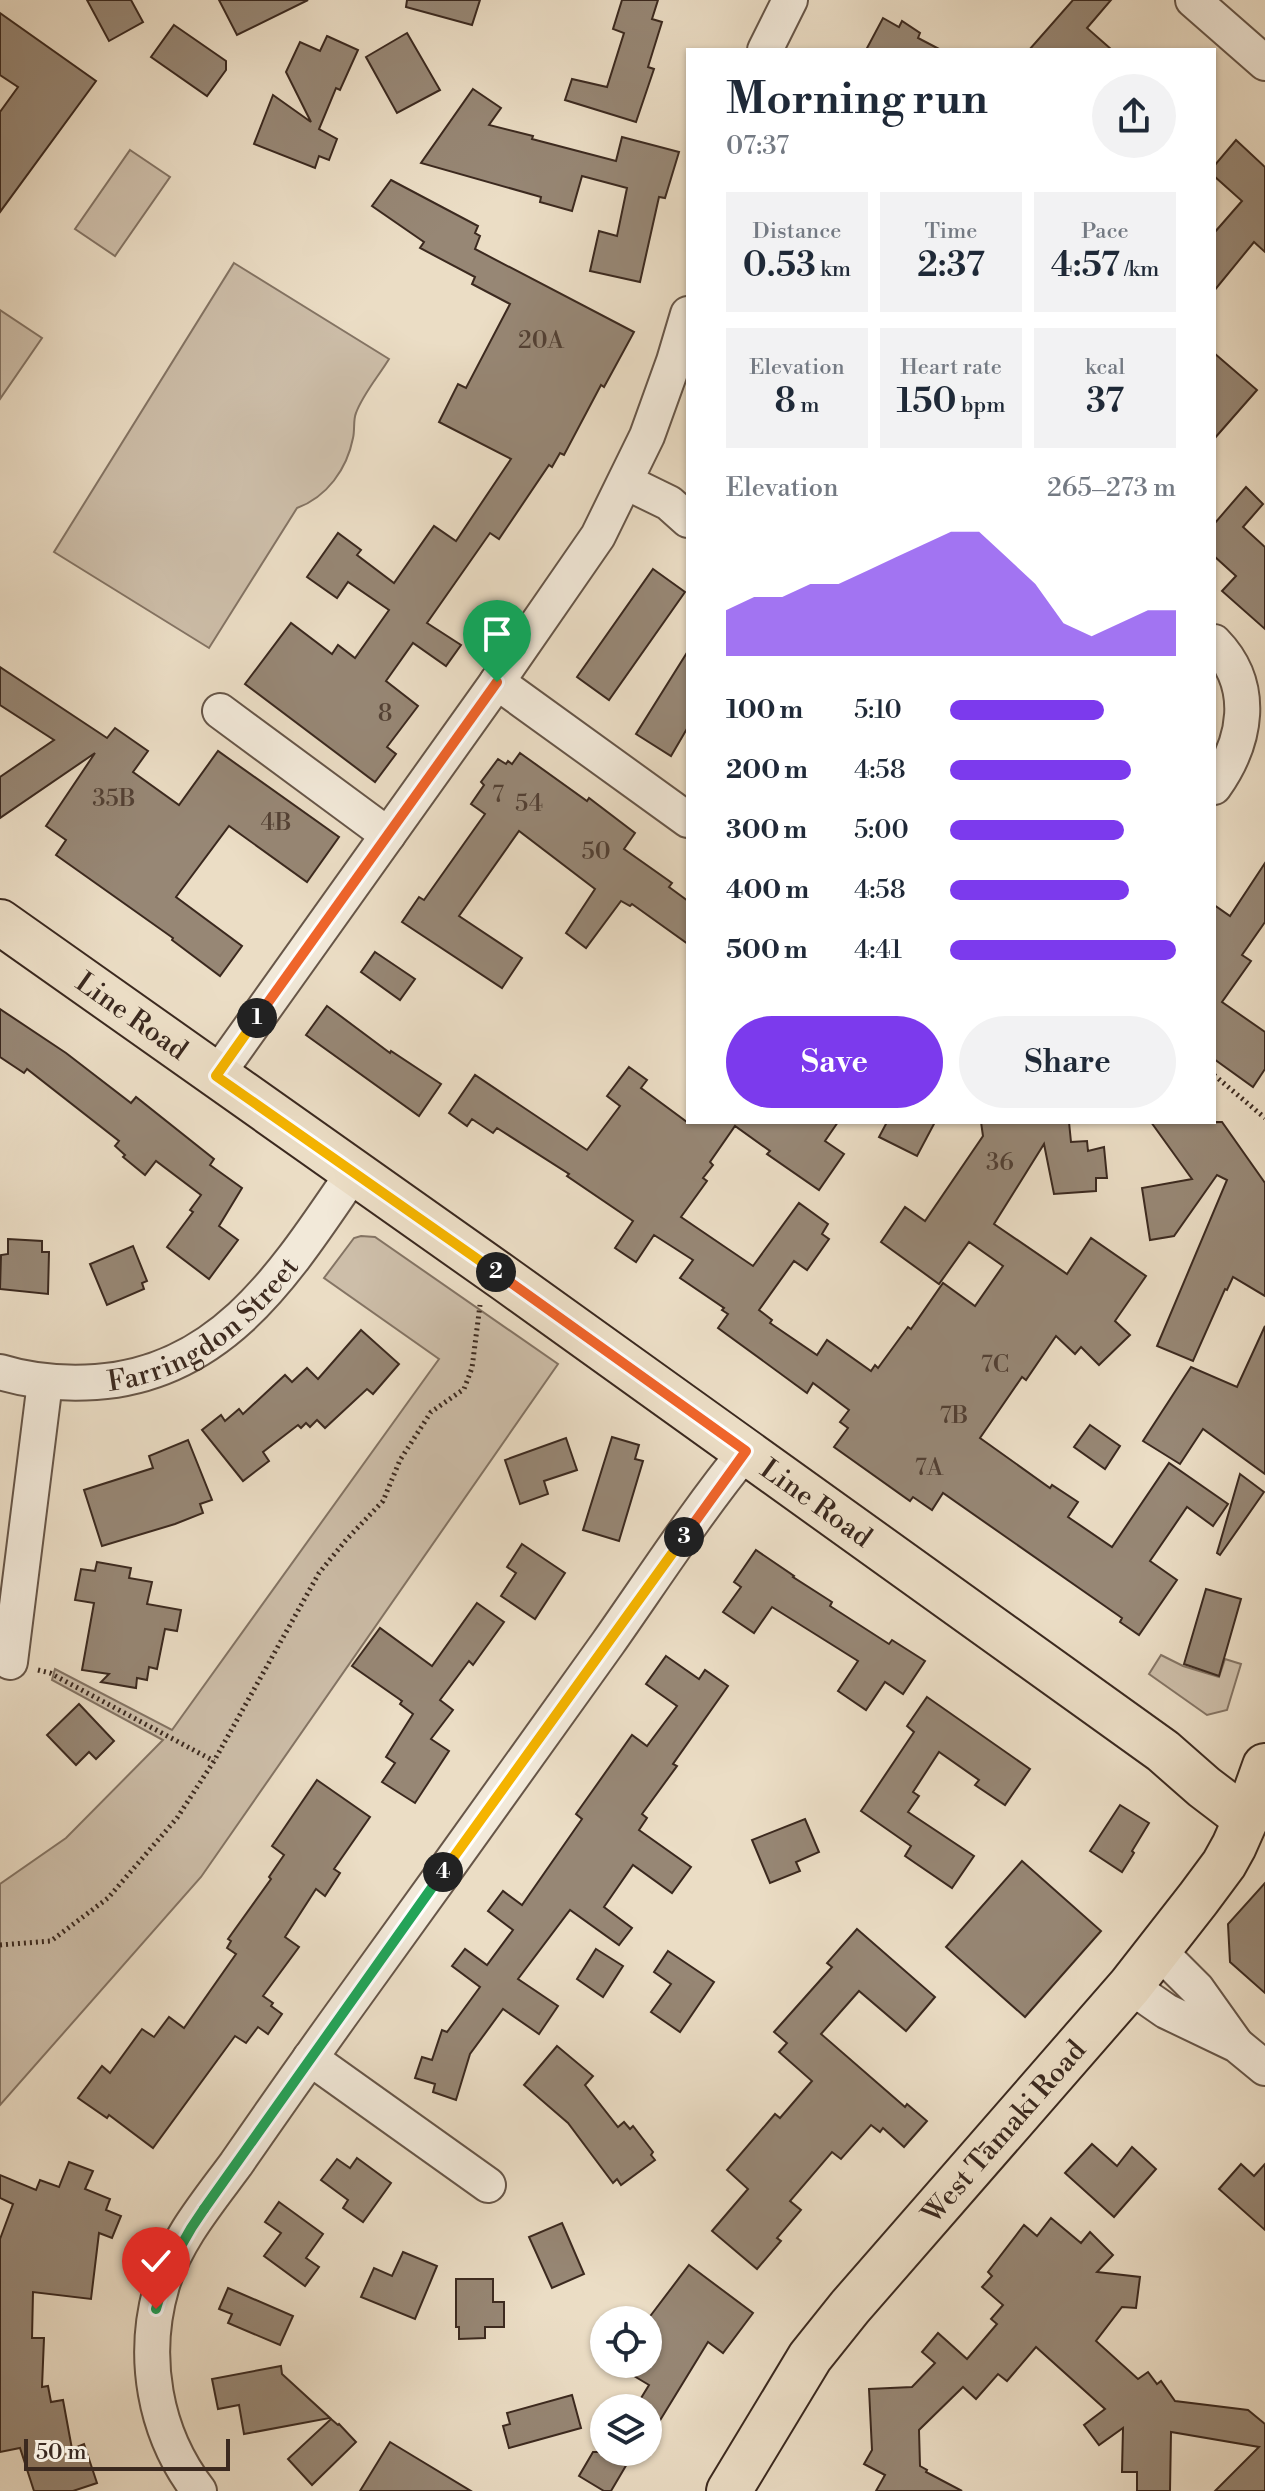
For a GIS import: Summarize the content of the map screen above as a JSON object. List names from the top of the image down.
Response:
{
  "streets": {
    "main road": ["Line Road", "West Tāmaki Road"],
    "street": ["Farringdon Street"]
  },
  "crossings": [
    ["Line Road", "Farringdon Street"],
    ["Line Road", "West Tāmaki Road"]
  ],
  "house_numbers": [
    "20A",
    "8",
    "7",
    "35B",
    "54",
    "4B",
    "50",
    "36",
    "7C",
    "7B",
    "7A"
  ],
  "scale_bar": "50 m",
  "page": {
    "heading": ["Morning run", "07:37"],
    "stats": [
      ["Distance", "0.53 km"],
      ["Time", "2:37"],
      ["Pace", "4:57 /km"],
      ["Elevation", "8 m"],
      ["Heart rate", "150 bpm"],
      ["kcal", "37"]
    ],
    "chart": ["Elevation", "265–273 m"],
    "list": [
      {
        "name": "100 m",
        "note": "5:10"
      },
      {
        "name": "200 m",
        "note": "4:58"
      },
      {
        "name": "300 m",
        "note": "5:00"
      },
      {
        "name": "400 m",
        "note": "4:58"
      },
      {
        "name": "500 m",
        "note": "4:41"
      }
    ],
    "pins": [
      "1",
      "2",
      "3",
      "4"
    ],
    "buttons": ["Save", "Share"],
    "scale": "50 m"
  }
}
